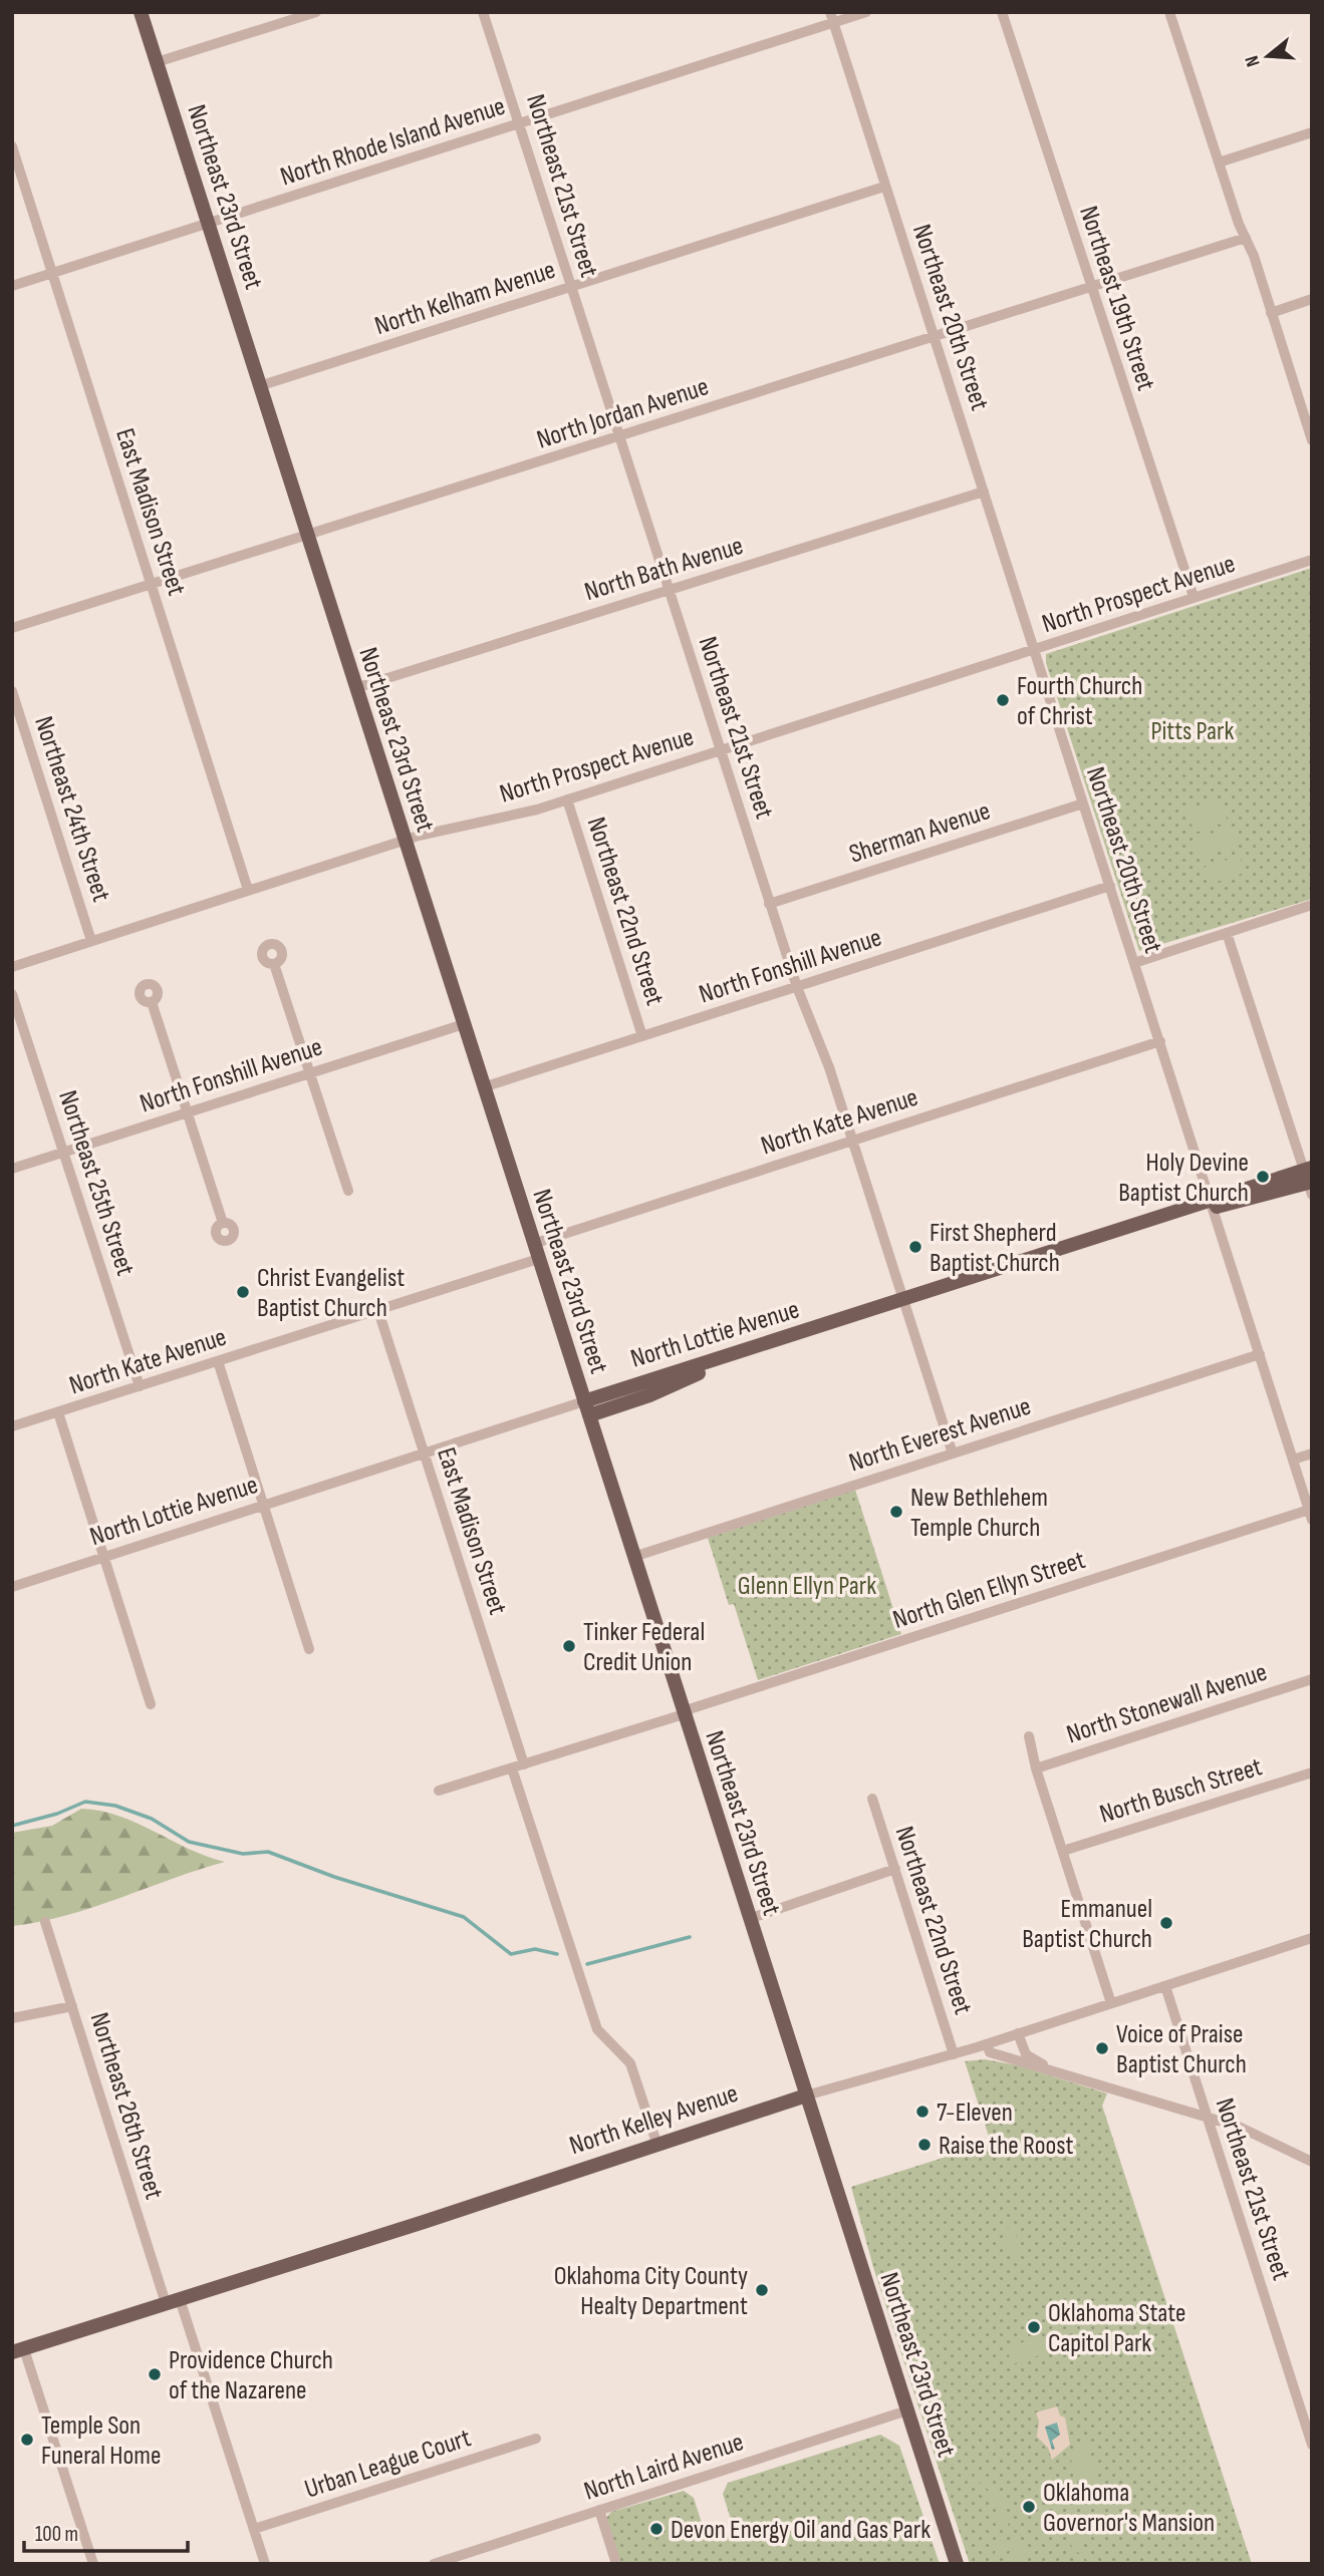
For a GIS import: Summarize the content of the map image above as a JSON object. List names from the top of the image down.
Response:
{
  "streets": {
    "main road": ["Northeast 23rd Street", "North Lottie Avenue", "North Kelley Avenue"],
    "street": [
      "North Rhode Island Avenue",
      "Northeast 21st Street",
      "North Kelham Avenue",
      "Northeast 19th Street",
      "Northeast 20th Street",
      "North Jordan Avenue",
      "East Madison Street",
      "North Bath Avenue",
      "North Prospect Avenue",
      "Northeast 24th Street",
      "Sherman Avenue",
      "Northeast 22nd Street",
      "North Fonshill Avenue",
      "North Kate Avenue",
      "Northeast 25th Street",
      "North Everest Avenue",
      "North Glen Ellyn Street",
      "North Stonewall Avenue",
      "North Busch Street",
      "Northeast 26th Street",
      "Urban League Court",
      "North Laird Avenue"
    ]
  },
  "crossings": [
    ["North Rhode Island Avenue", "Northeast 21st Street"],
    ["North Rhode Island Avenue", "Northeast 23rd Street"],
    ["North Rhode Island Avenue", "Northeast 20th Street"],
    ["North Rhode Island Avenue", "East Madison Street"],
    ["Northeast 21st Street", "North Kelham Avenue"],
    ["Northeast 21st Street", "North Jordan Avenue"],
    ["Northeast 21st Street", "North Bath Avenue"],
    ["Northeast 21st Street", "North Prospect Avenue"],
    ["Northeast 21st Street", "Sherman Avenue"],
    ["Northeast 21st Street", "North Fonshill Avenue"],
    ["Northeast 21st Street", "North Kate Avenue"],
    ["Northeast 21st Street", "North Lottie Avenue"],
    ["Northeast 21st Street", "North Everest Avenue"],
    ["Northeast 21st Street", "North Kelley Avenue"],
    ["Northeast 23rd Street", "North Kelham Avenue"],
    ["Northeast 23rd Street", "North Jordan Avenue"],
    ["Northeast 23rd Street", "North Bath Avenue"],
    ["Northeast 23rd Street", "North Prospect Avenue"],
    ["Northeast 23rd Street", "North Fonshill Avenue"],
    ["Northeast 23rd Street", "North Kate Avenue"],
    ["Northeast 23rd Street", "North Lottie Avenue"],
    ["Northeast 23rd Street", "North Everest Avenue"],
    ["Northeast 23rd Street", "North Glen Ellyn Street"],
    ["Northeast 23rd Street", "North Kelley Avenue"],
    ["Northeast 23rd Street", "North Laird Avenue"],
    ["North Kelham Avenue", "Northeast 20th Street"],
    ["Northeast 19th Street", "North Jordan Avenue"],
    ["Northeast 19th Street", "North Prospect Avenue"],
    ["Northeast 20th Street", "North Jordan Avenue"],
    ["Northeast 20th Street", "North Bath Avenue"],
    ["Northeast 20th Street", "North Prospect Avenue"],
    ["Northeast 20th Street", "Sherman Avenue"],
    ["Northeast 20th Street", "North Fonshill Avenue"],
    ["Northeast 20th Street", "North Kate Avenue"],
    ["Northeast 20th Street", "North Lottie Avenue"],
    ["Northeast 20th Street", "North Everest Avenue"],
    ["Northeast 20th Street", "North Glen Ellyn Street"],
    ["North Jordan Avenue", "East Madison Street"],
    ["East Madison Street", "North Prospect Avenue"],
    ["East Madison Street", "North Kate Avenue"],
    ["East Madison Street", "North Lottie Avenue"],
    ["East Madison Street", "North Glen Ellyn Street"],
    ["North Prospect Avenue", "Northeast 24th Street"],
    ["North Prospect Avenue", "Northeast 22nd Street"],
    ["Northeast 22nd Street", "North Fonshill Avenue"],
    ["Northeast 22nd Street", "North Kelley Avenue"],
    ["North Fonshill Avenue", "Northeast 25th Street"],
    ["North Kate Avenue", "Northeast 25th Street"],
    ["Northeast 26th Street", "North Kelley Avenue"],
    ["Northeast 26th Street", "Urban League Court"]
  ],
  "parks": ["Pitts Park", "Glenn Ellyn Park"],
  "places": [
    "Fourth Church of Christ",
    "Holy Devine Baptist Church",
    "First Shepherd Baptist Church",
    "Christ Evangelist Baptist Church",
    "New Bethlehem Temple Church",
    "Tinker Federal Credit Union",
    "Emmanuel Baptist Church",
    "Voice of Praise Baptist Church",
    "7-Eleven",
    "Raise the Roost",
    "Oklahoma City County Healty Department",
    "Oklahoma State Capitol Park",
    "Providence Church of the Nazarene",
    "Temple Son Funeral Home",
    "Oklahoma Governor's Mansion",
    "Devon Energy Oil and Gas Park"
  ],
  "scale_bar": "100 m",
  "north": "left"
}
